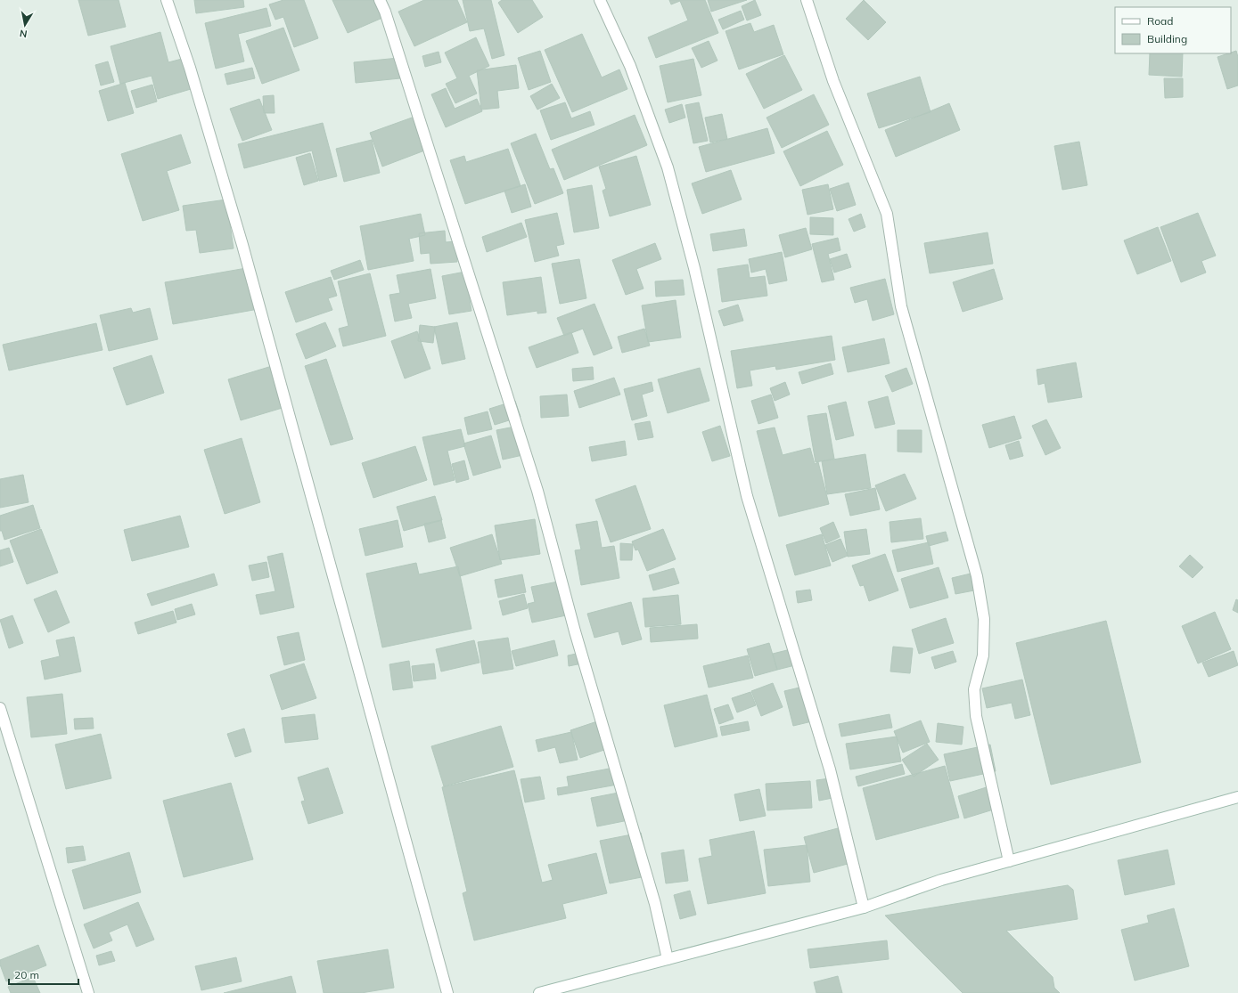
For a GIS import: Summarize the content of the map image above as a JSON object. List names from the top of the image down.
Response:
{
  "legend": ["Road", "Building"],
  "scale_bar": "20 m",
  "north": "bottom"
}
